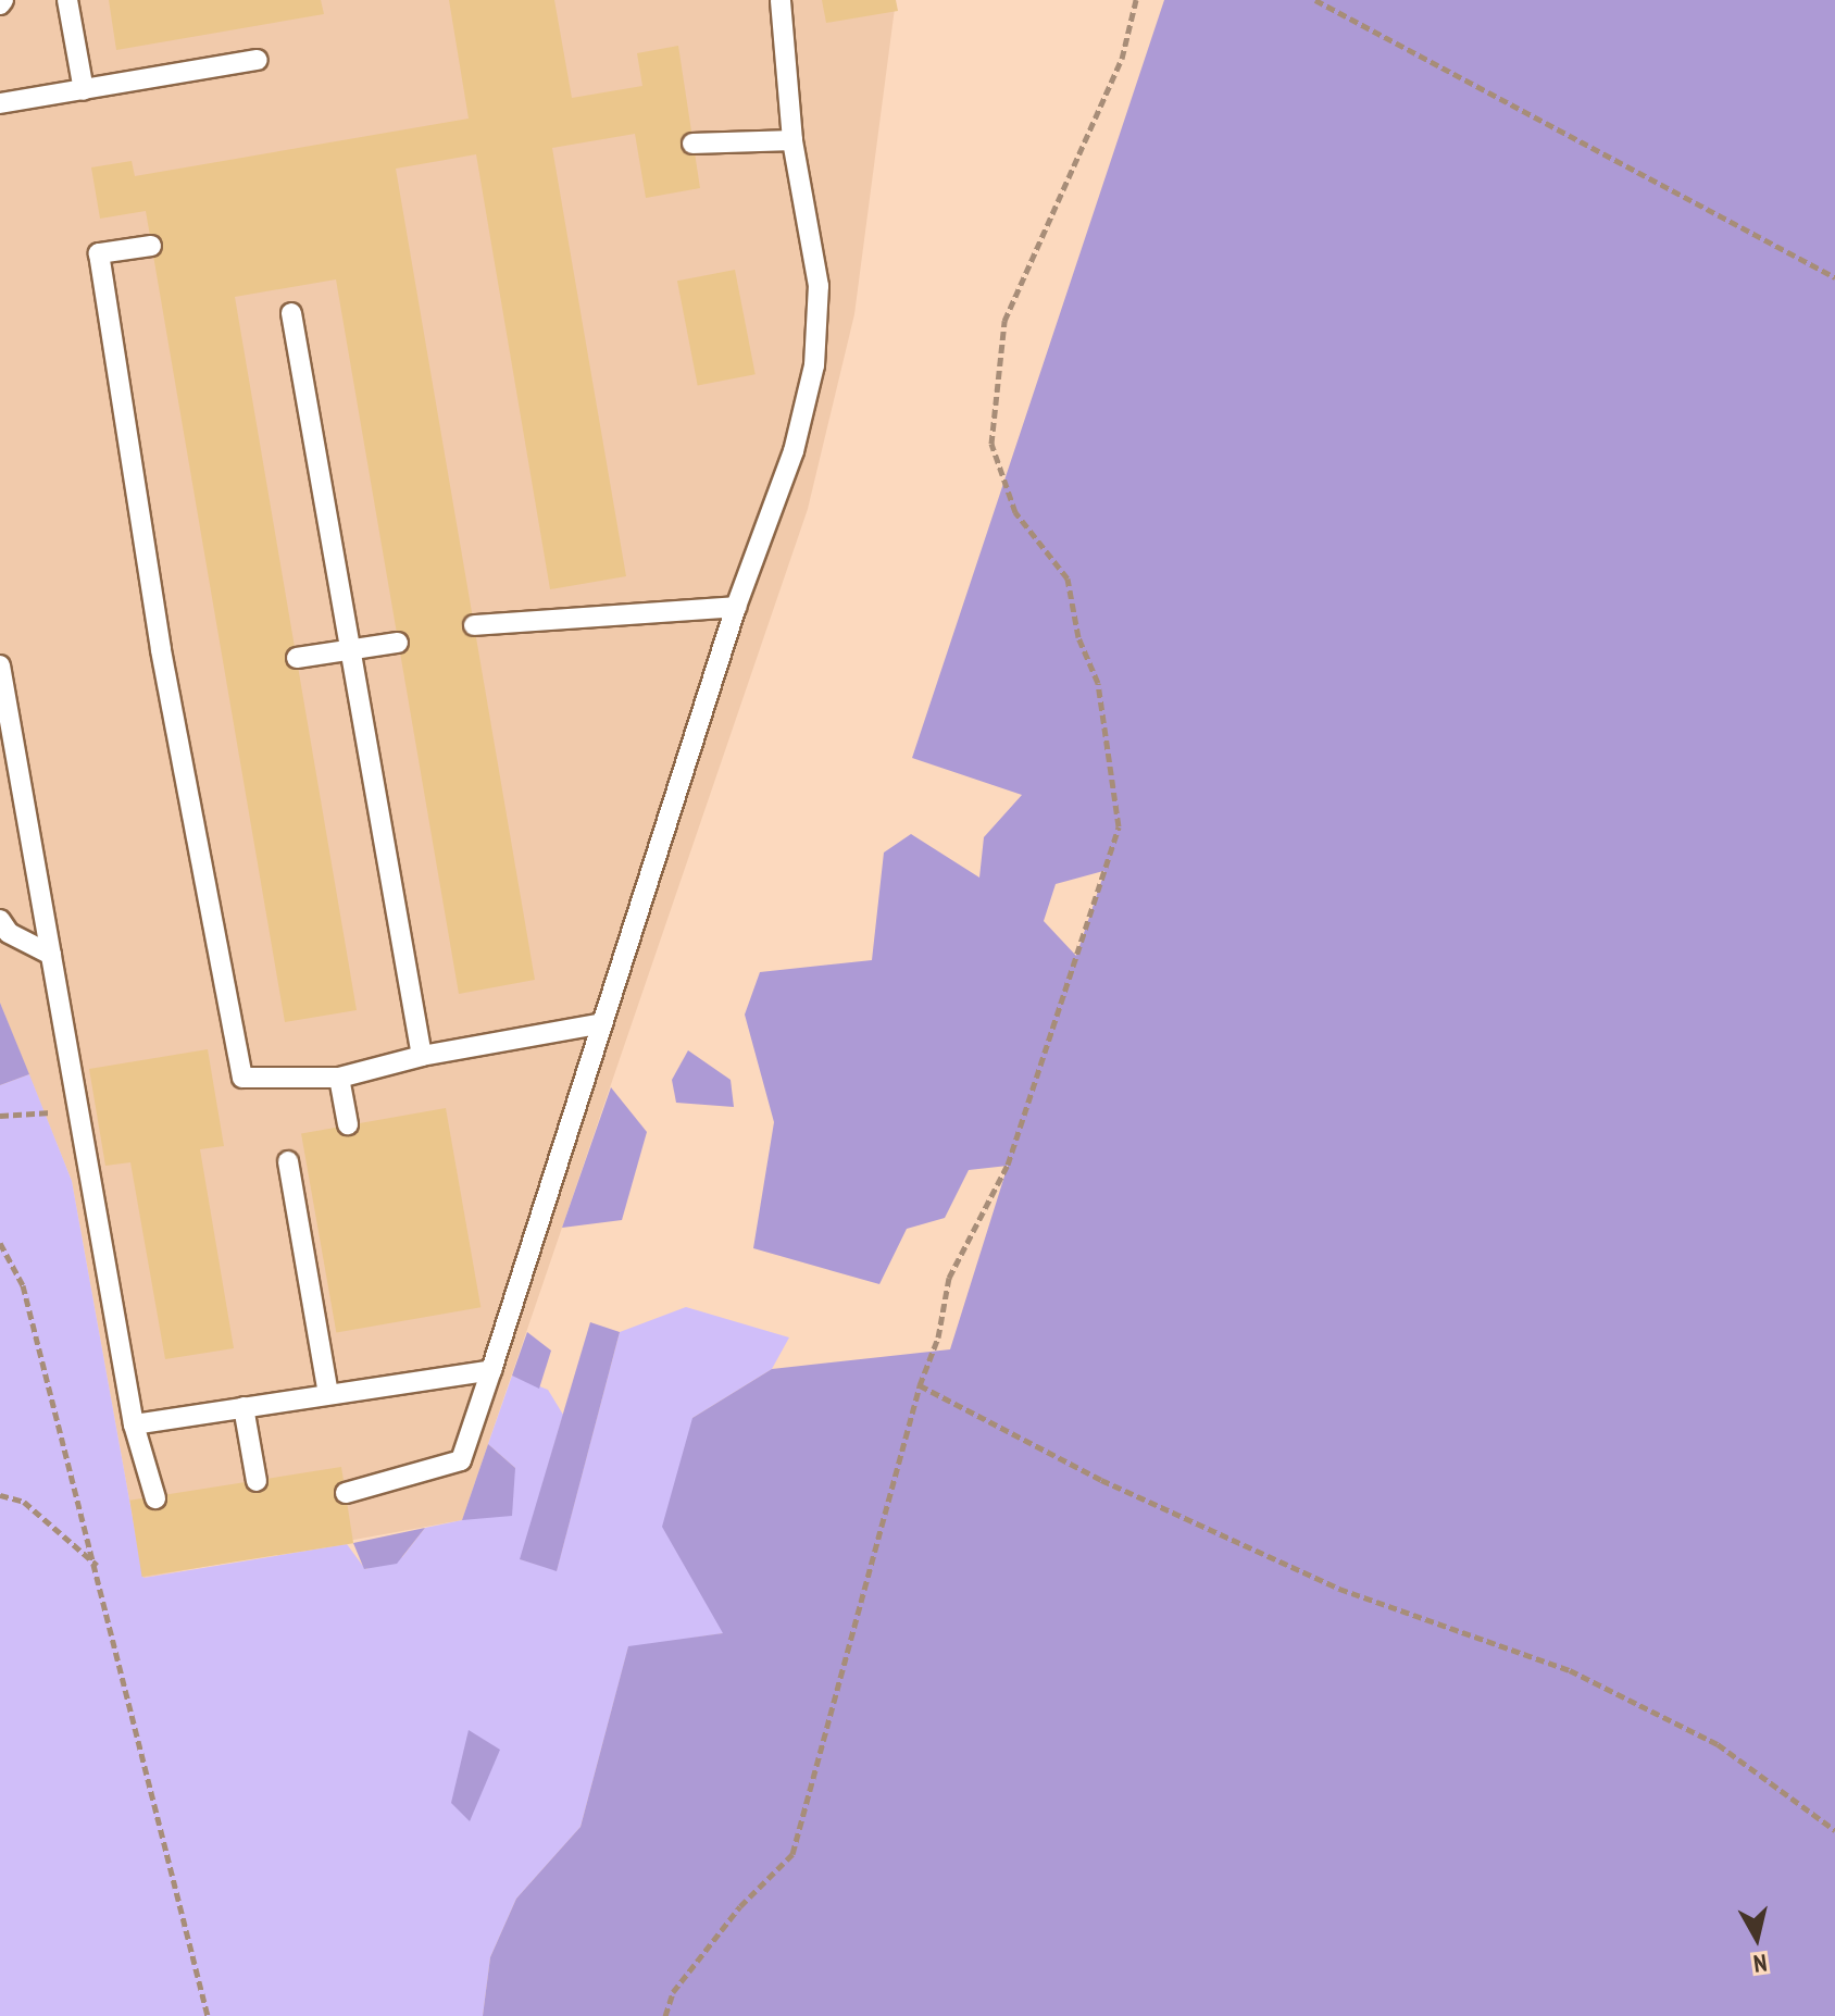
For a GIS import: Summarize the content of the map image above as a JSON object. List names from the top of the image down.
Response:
{
  "north": "bottom"
}
